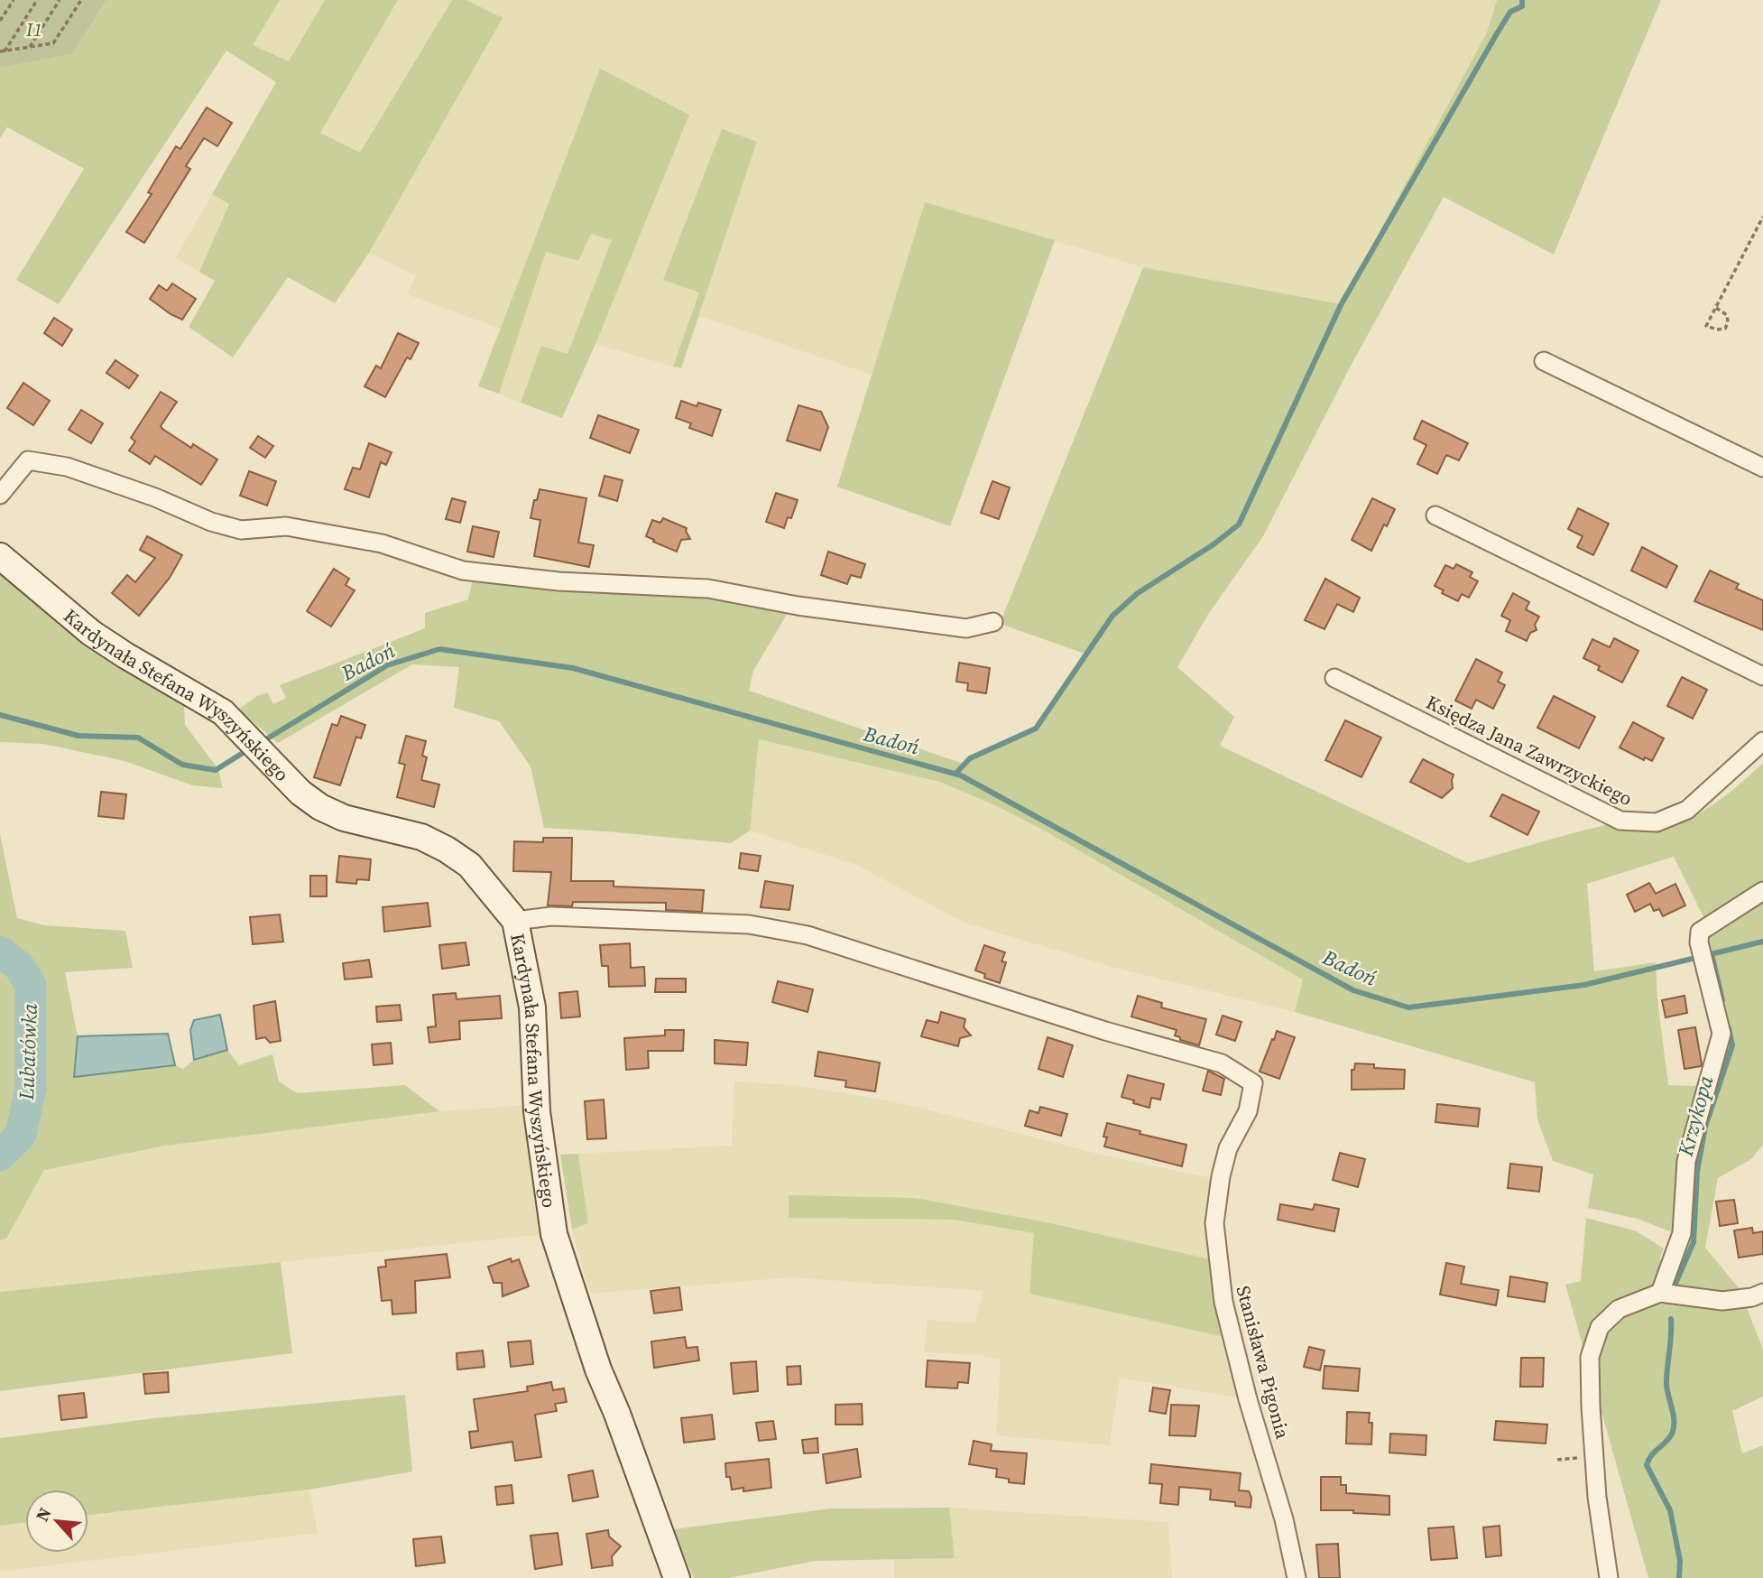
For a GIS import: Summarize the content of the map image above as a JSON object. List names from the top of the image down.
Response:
{
  "streets": {
    "street": ["Kardynała Stefana Wyszyńskiego", "Księdza Jana Zawrzyckiego", "Stanisława Pigonia"]
  },
  "crossings": [
    ["Kardynała Stefana Wyszyńskiego", "Stanisława Pigonia"]
  ],
  "water": ["Badoń", "Lubatówka", "Krzykopa"],
  "parks": ["I1"],
  "north": "top left"
}
